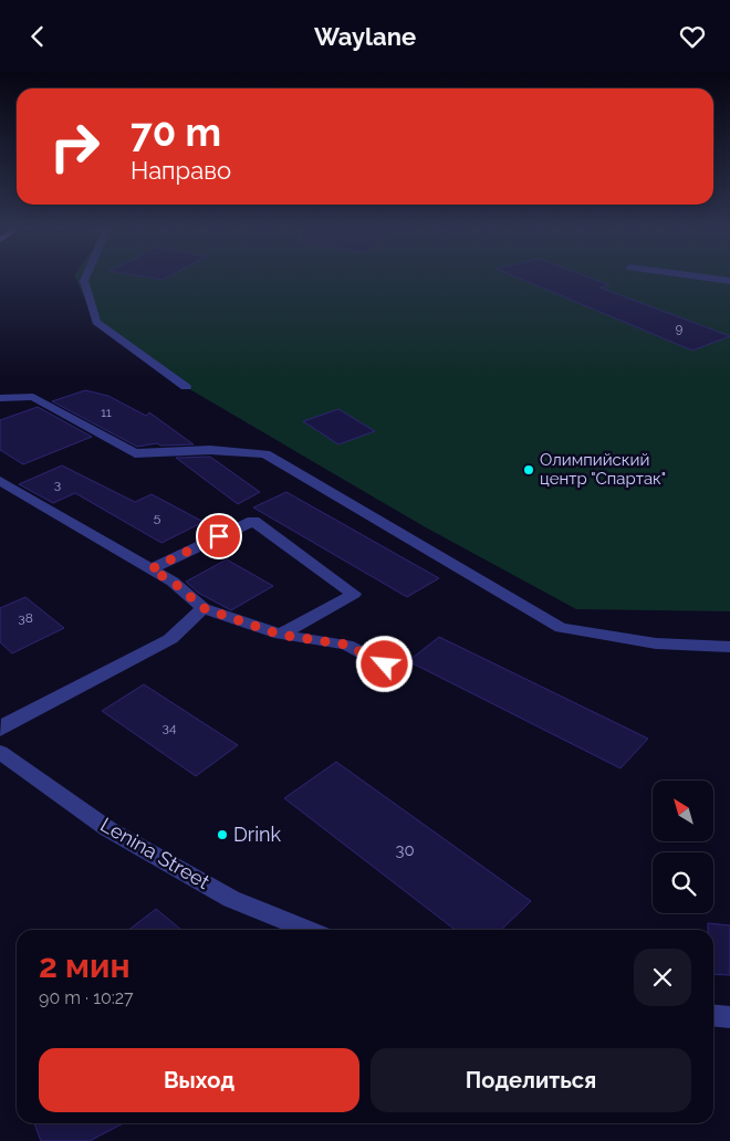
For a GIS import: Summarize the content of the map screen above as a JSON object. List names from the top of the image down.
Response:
{
  "streets": {
    "street": ["Lenina Street"]
  },
  "places": ["Олимпийский центр \"Спартак\"", "Drink"],
  "house_numbers": [
    "9",
    "11",
    "3",
    "5",
    "38",
    "34",
    "30"
  ],
  "north": "top left",
  "page": {
    "header": "Waylane",
    "turn": ["70 m", "Направо"],
    "heading": ["2 мин", "90 m · 10:27"],
    "buttons": ["Выход", "Поделиться"]
  }
}
